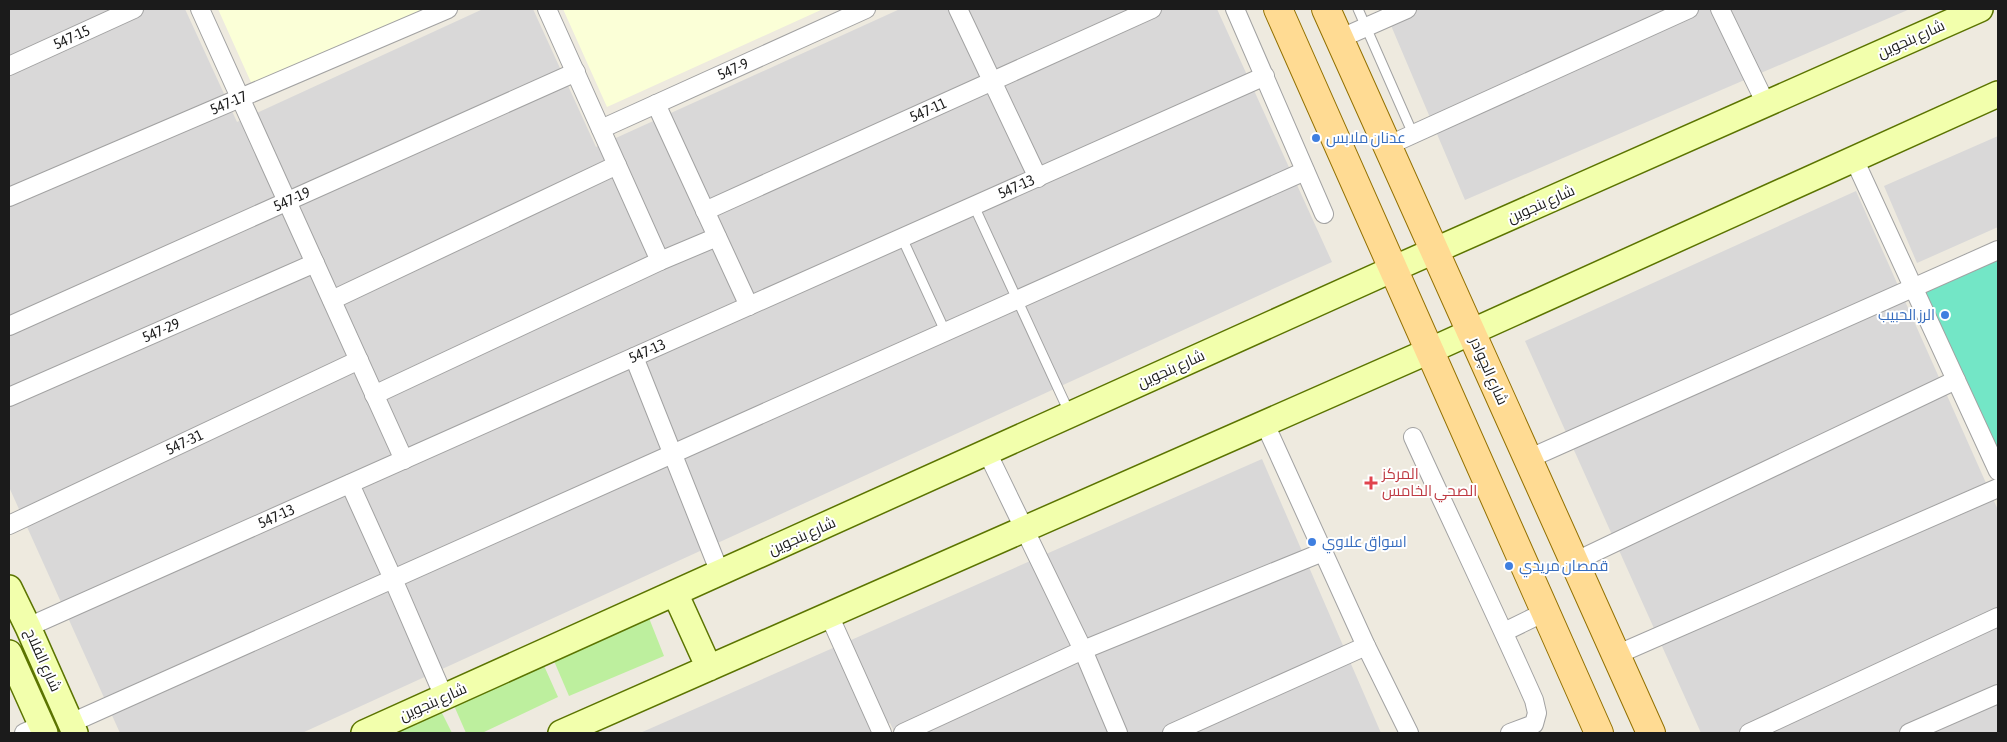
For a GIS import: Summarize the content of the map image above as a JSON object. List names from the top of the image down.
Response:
{
  "streets": {
    "main road": ["شارع الچوادر"],
    "street": [
      "547-15",
      "شارع بنجوين",
      "547-9",
      "547-17",
      "547-11",
      "547-13",
      "547-19",
      "547-29",
      "547-31",
      "شارع الفلاح"
    ]
  },
  "crossings": [
    ["شارع بنجوين", "شارع الچوادر"],
    ["547-13", "شارع الفلاح"]
  ],
  "places": {
    "other": [
      "عدنان ملابس",
      "الرز الحبيب",
      "اسواق علاوي",
      "قمصان مريدي"
    ],
    "health": ["المركز الصحي الخامس"]
  }
}
